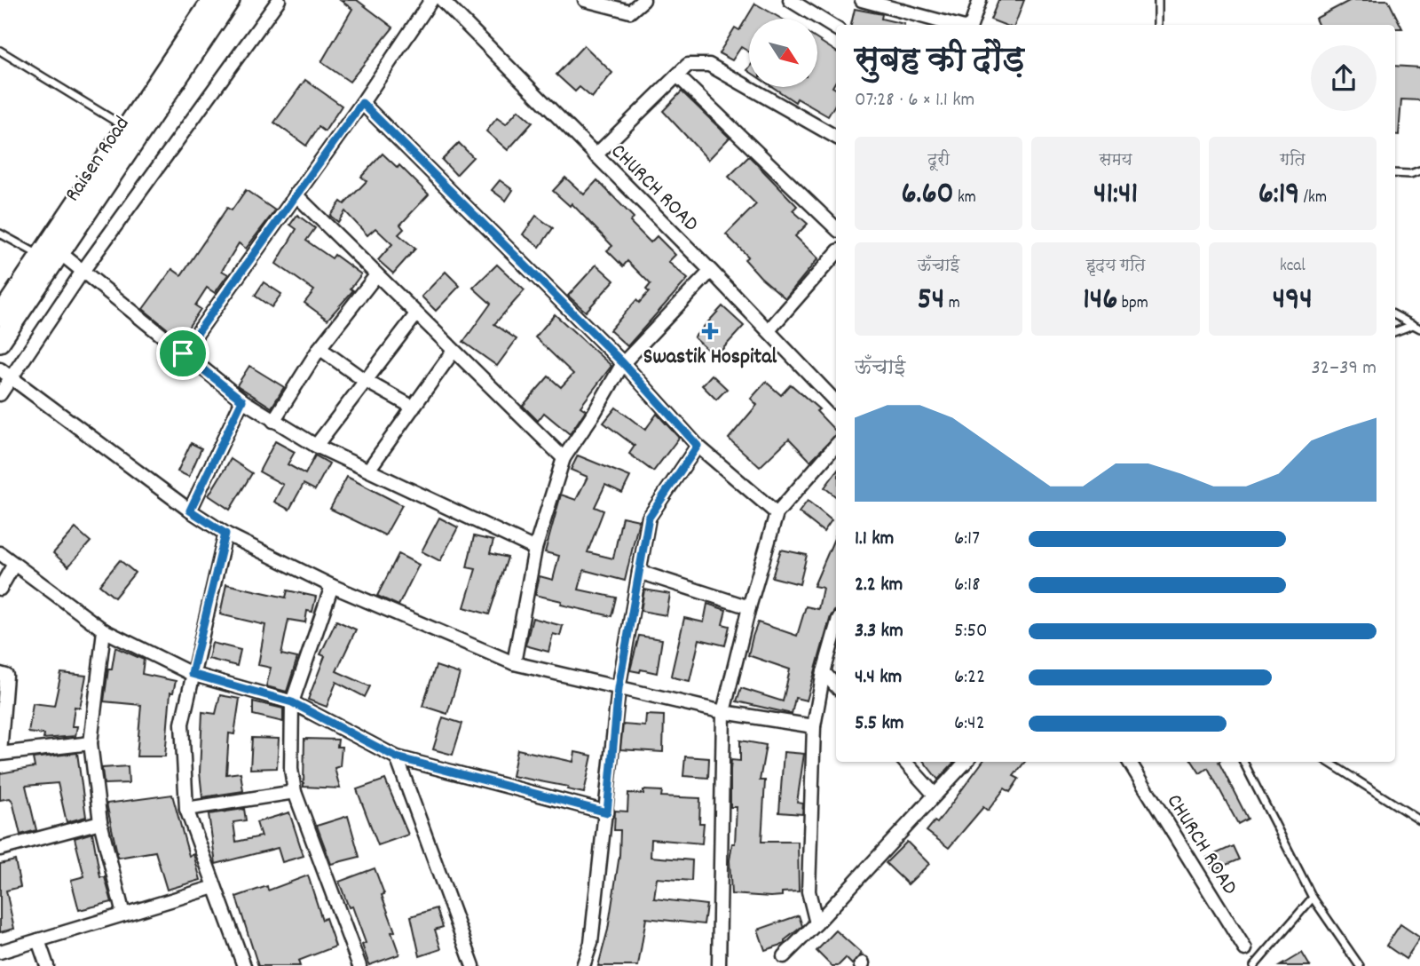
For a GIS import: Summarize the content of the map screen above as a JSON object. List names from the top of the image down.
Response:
{
  "streets": {
    "main road": ["Raisen Road"],
    "street": ["CHURCH ROAD"]
  },
  "places": {
    "health": ["Swastik Hospital"]
  },
  "north": "bottom right",
  "page": {
    "heading": ["सुबह की दौड़", "07:28 · 6 × 1.1 km"],
    "stats": [
      ["दूरी", "6.60 km"],
      ["समय", "41:41"],
      ["गति", "6:19 /km"],
      ["ऊँचाई", "54 m"],
      ["हृदय गति", "146 bpm"],
      ["kcal", "494"]
    ],
    "chart": ["ऊँचाई", "32–39 m"],
    "list": [
      {
        "name": "1.1 km",
        "note": "6:17"
      },
      {
        "name": "2.2 km",
        "note": "6:18"
      },
      {
        "name": "3.3 km",
        "note": "5:50"
      },
      {
        "name": "4.4 km",
        "note": "6:22"
      },
      {
        "name": "5.5 km",
        "note": "6:42"
      }
    ]
  }
}
